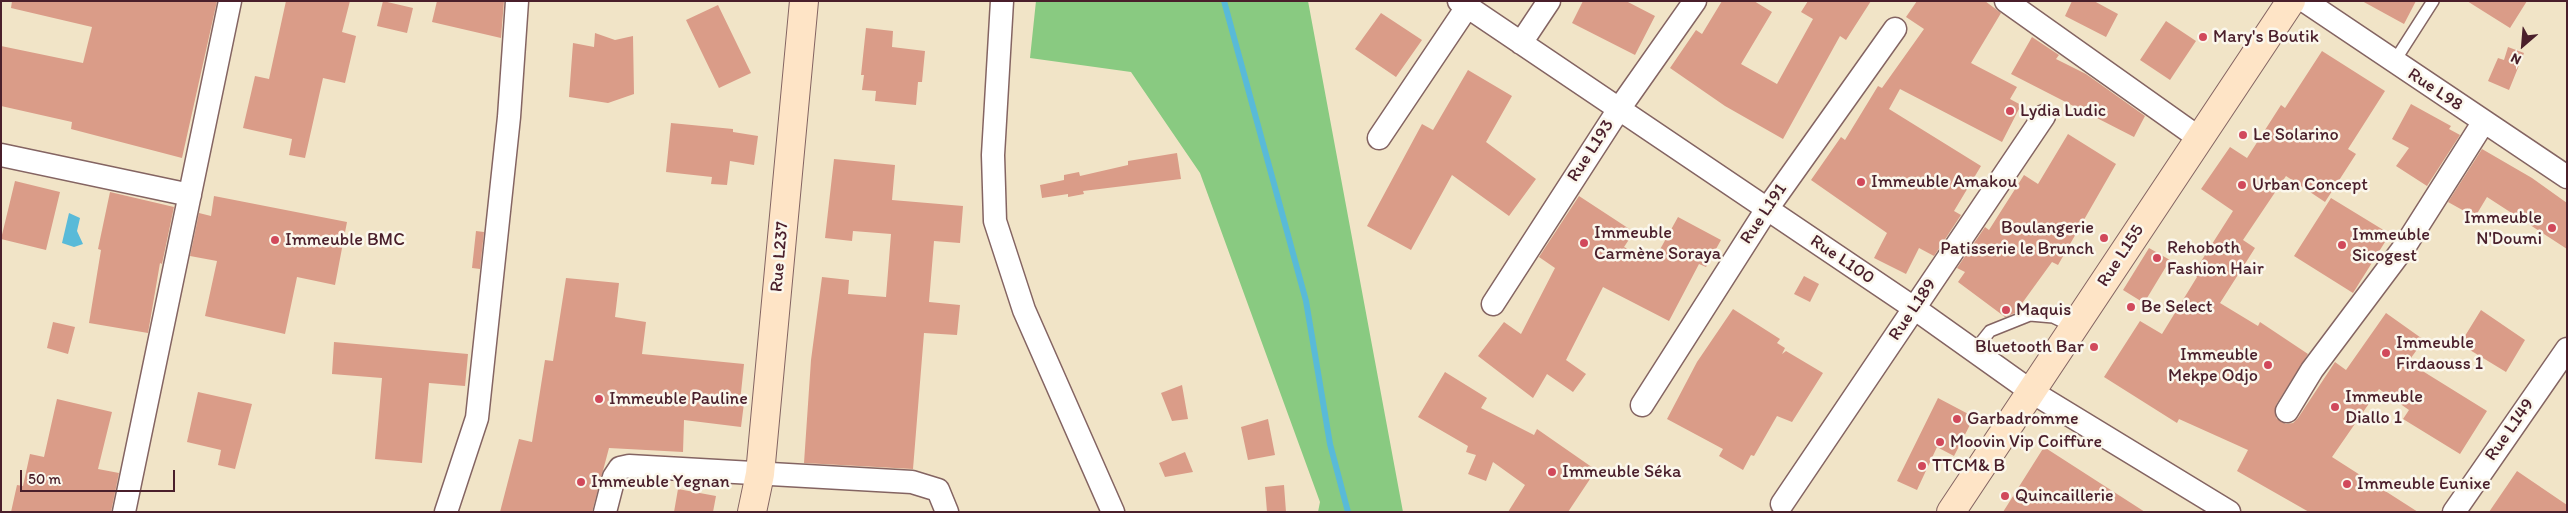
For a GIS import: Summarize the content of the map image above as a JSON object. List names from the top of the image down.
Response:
{
  "streets": {
    "street": [
      "Rue L98",
      "Rue L193",
      "Rue L191",
      "Rue L155",
      "Rue L237",
      "Rue L100",
      "Rue L189",
      "Rue L149"
    ]
  },
  "crossings": [
    ["Rue L193", "Rue L100"],
    ["Rue L191", "Rue L100"],
    ["Rue L155", "Rue L100"],
    ["Rue L100", "Rue L189"]
  ],
  "places": [
    "Mary's Boutik",
    "Lydia Ludic",
    "Le Solarino",
    "Immeuble Amakou",
    "Urban Concept",
    "Immeuble N'Doumi",
    "Boulangerie Patisserie le Brunch",
    "Immeuble BMC",
    "Immeuble Carmène Soraya",
    "Immeuble Sicogest",
    "Rehoboth Fashion Hair",
    "Be Select",
    "Maquis",
    "Bluetooth Bar",
    "Immeuble Firdaouss 1",
    "Immeuble Mekpe Odjo",
    "Immeuble Pauline",
    "Immeuble Diallo 1",
    "Garbadromme",
    "Moovin Vip Coiffure",
    "TTCM& B",
    "Immeuble Séka",
    "Immeuble Yegnan",
    "Immeuble Eunixe",
    "Quincaillerie"
  ],
  "scale_bar": "50 m",
  "north": "bottom left"
}
